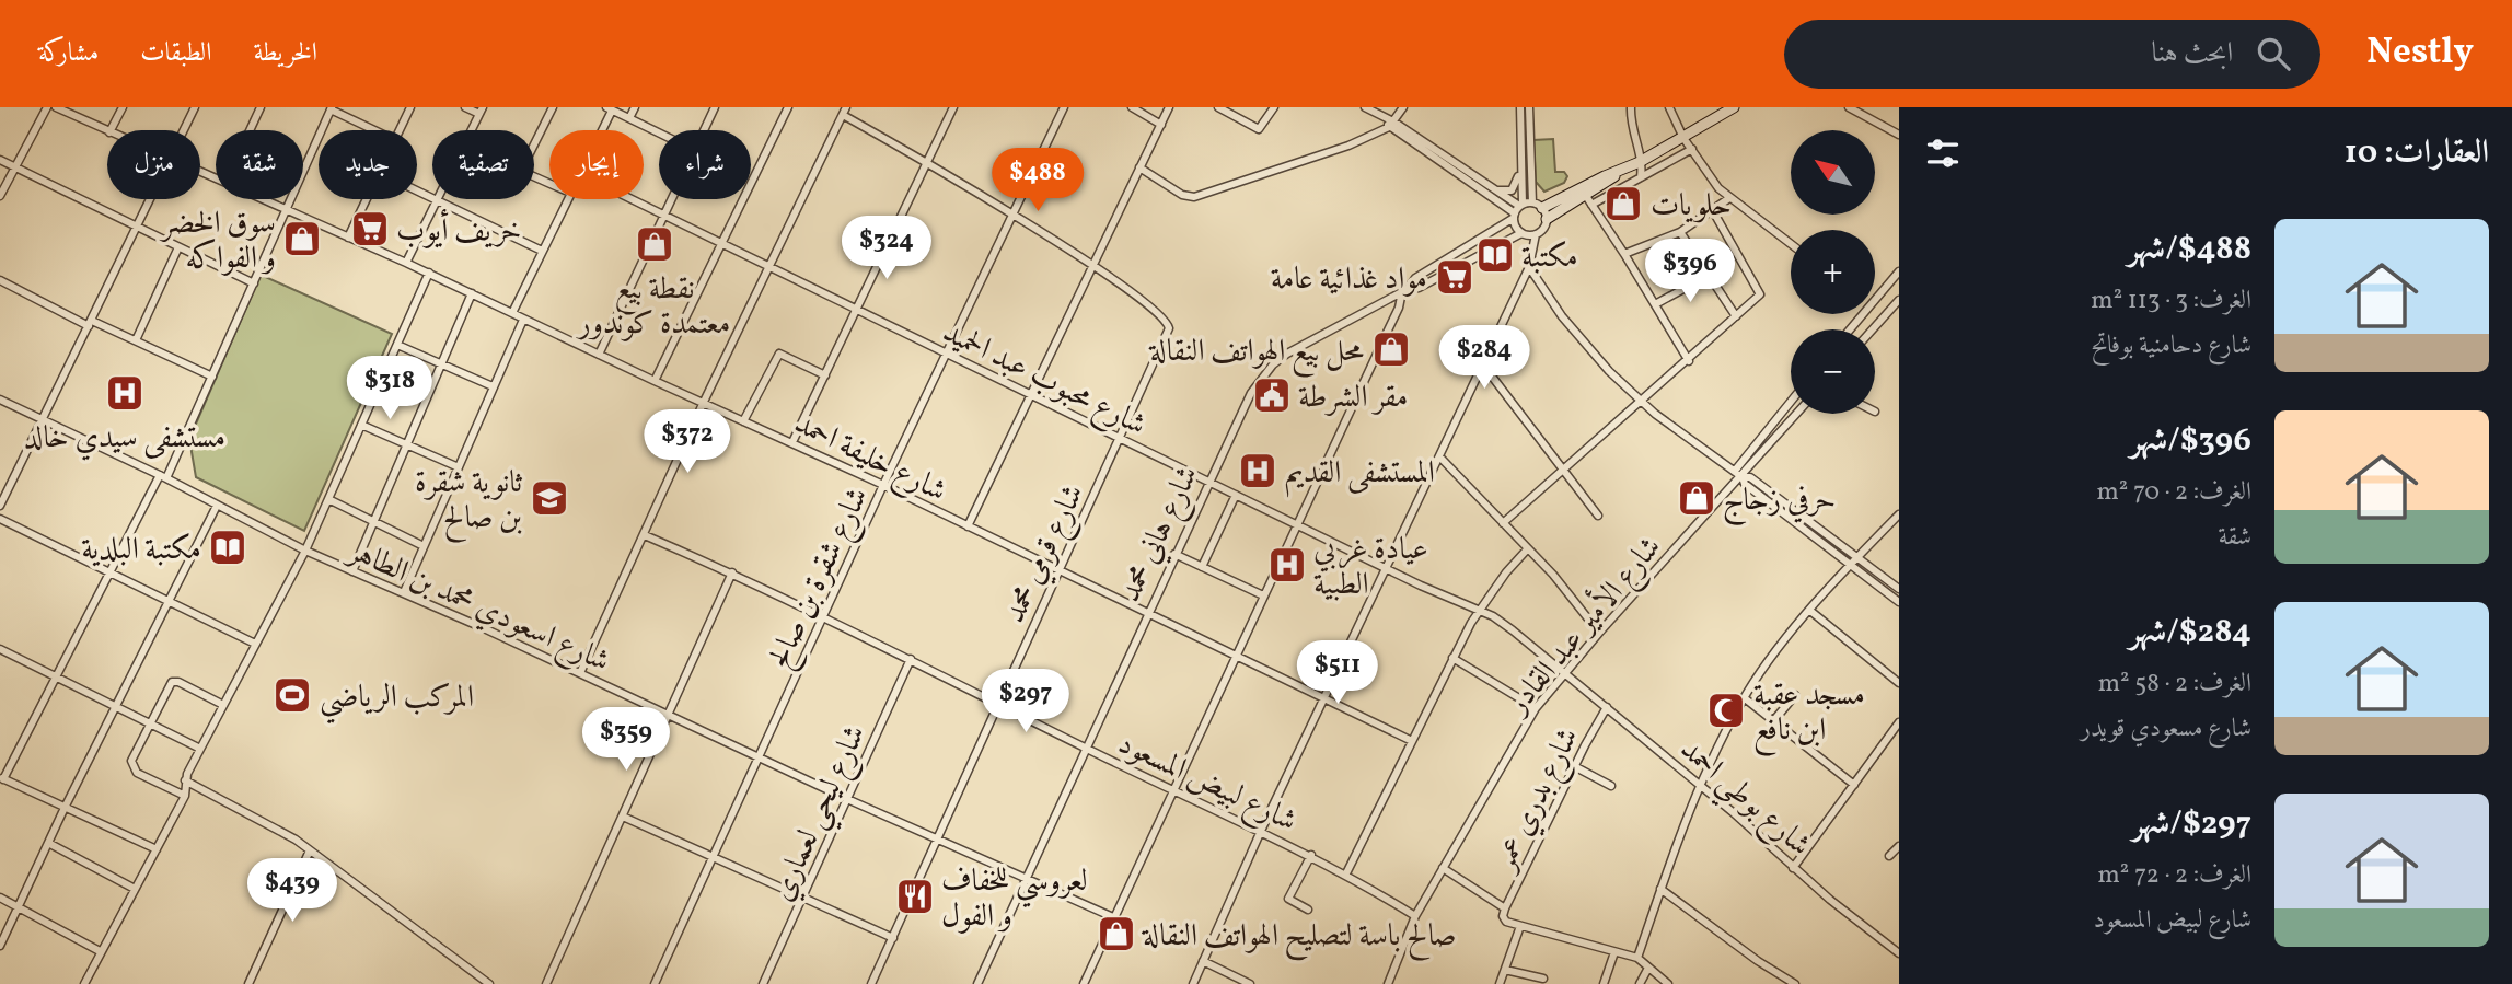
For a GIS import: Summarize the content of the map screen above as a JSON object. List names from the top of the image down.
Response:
{
  "streets": {
    "street": [
      "شارع محبوب عبد الحميد",
      "شارع خليفة احمد",
      "شارع هاني محمد",
      "شارع قرمي محمد",
      "شارع شقرة بن صالح",
      "شارع اسعودي محمد بن الطاهر",
      "شارع الأمير عبد القادر",
      "شارع لبيض المسعود",
      "شارع بوطي احمد",
      "شارع بدري عمر",
      "شارع ليحي لعماري"
    ]
  },
  "crossings": [
    ["شارع محبوب عبد الحميد", "شارع هاني محمد"],
    ["شارع محبوب عبد الحميد", "شارع قرمي محمد"],
    ["شارع محبوب عبد الحميد", "شارع شقرة بن صالح"],
    ["شارع محبوب عبد الحميد", "شارع الأمير عبد القادر"],
    ["شارع محبوب عبد الحميد", "شارع بوطي احمد"],
    ["شارع خليفة احمد", "شارع هاني محمد"],
    ["شارع خليفة احمد", "شارع قرمي محمد"],
    ["شارع خليفة احمد", "شارع شقرة بن صالح"],
    ["شارع هاني محمد", "شارع اسعودي محمد بن الطاهر"],
    ["شارع هاني محمد", "شارع لبيض المسعود"],
    ["شارع قرمي محمد", "شارع اسعودي محمد بن الطاهر"],
    ["شارع قرمي محمد", "شارع لبيض المسعود"],
    ["شارع شقرة بن صالح", "شارع اسعودي محمد بن الطاهر"],
    ["شارع شقرة بن صالح", "شارع لبيض المسعود"],
    ["شارع اسعودي محمد بن الطاهر", "شارع ليحي لعماري"],
    ["شارع الأمير عبد القادر", "شارع لبيض المسعود"],
    ["شارع الأمير عبد القادر", "شارع بوطي احمد"],
    ["شارع لبيض المسعود", "شارع ليحي لعماري"],
    ["شارع بوطي احمد", "شارع بدري عمر"]
  ],
  "places": {
    "shop": [
      "حلويات",
      "سوق الخضر و الفواكه",
      "نقطة بيع معتمدة كوندور",
      "محل بيع الهواتف النقالة",
      "حرفي زجاج",
      "صالح باسة لتصليح الهواتف النقالة"
    ],
    "supermarket": ["خريف أيوب", "مواد غذائية عامة"],
    "library": ["مكتبة", "مكتبة البلدية"],
    "hospital": ["مستشفى سيدي خالد", "المستشفى القديم", "عيادة غربي الطبية"],
    "public building": ["مقر الشرطة"],
    "school or university": ["ثانوية شقرة بن صالح"],
    "sports": ["المركب الرياضي"],
    "mosque": ["مسجد عقبة ابن نافع"],
    "restaurant": ["لعروسي للخفاف و الفول"]
  },
  "north": "top left",
  "page": {
    "header": "Nestly",
    "search": "ابحث هنا",
    "nav": ["الخريطة", "الطبقات", "مشاركة"],
    "heading": "العقارات: 10",
    "map_buttons": ["+", "−"],
    "chip": [
      "شراء",
      "إيجار",
      "تصفية",
      "جديد",
      "شقة",
      "منزل"
    ],
    "price": [
      "$488",
      "$324",
      "$396",
      "$284",
      "$318",
      "$372",
      "$511",
      "$297",
      "$359",
      "$439"
    ],
    "list": [
      {
        "name": "$488/شهر",
        "note": "الغرف: 3 · 113 m² · شارع دحامنية بوفاتح"
      },
      {
        "name": "$396/شهر",
        "note": "الغرف: 2 · 70 m² · شقة"
      },
      {
        "name": "$284/شهر",
        "note": "الغرف: 2 · 58 m² · شارع مسعودي قويدر"
      },
      {
        "name": "$297/شهر",
        "note": "الغرف: 2 · 72 m² · شارع لبيض المسعود"
      }
    ]
  }
}
